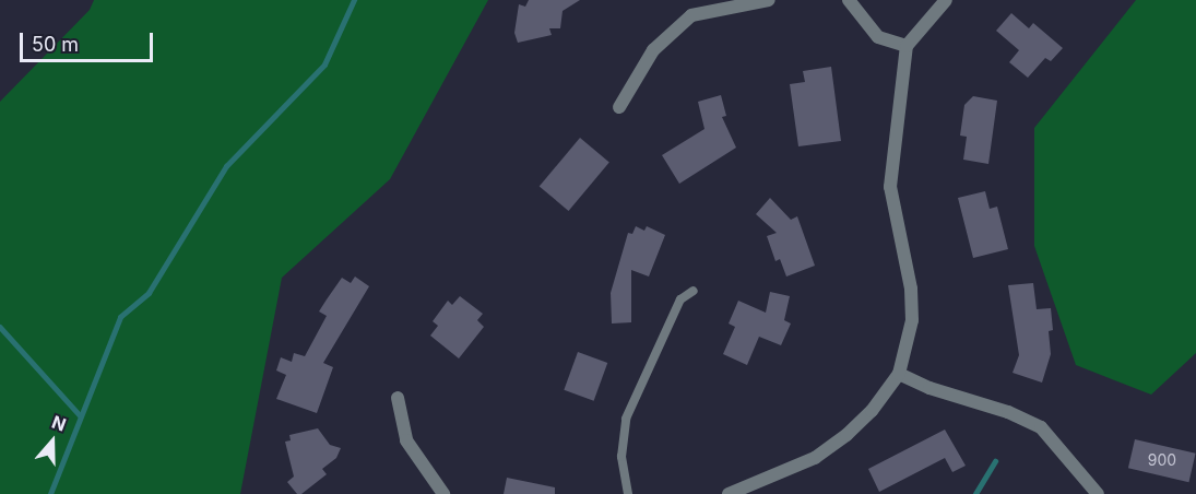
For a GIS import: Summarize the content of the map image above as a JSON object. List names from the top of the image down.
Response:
{
  "house_numbers": ["900"],
  "scale_bar": "50 m",
  "north": "top"
}
